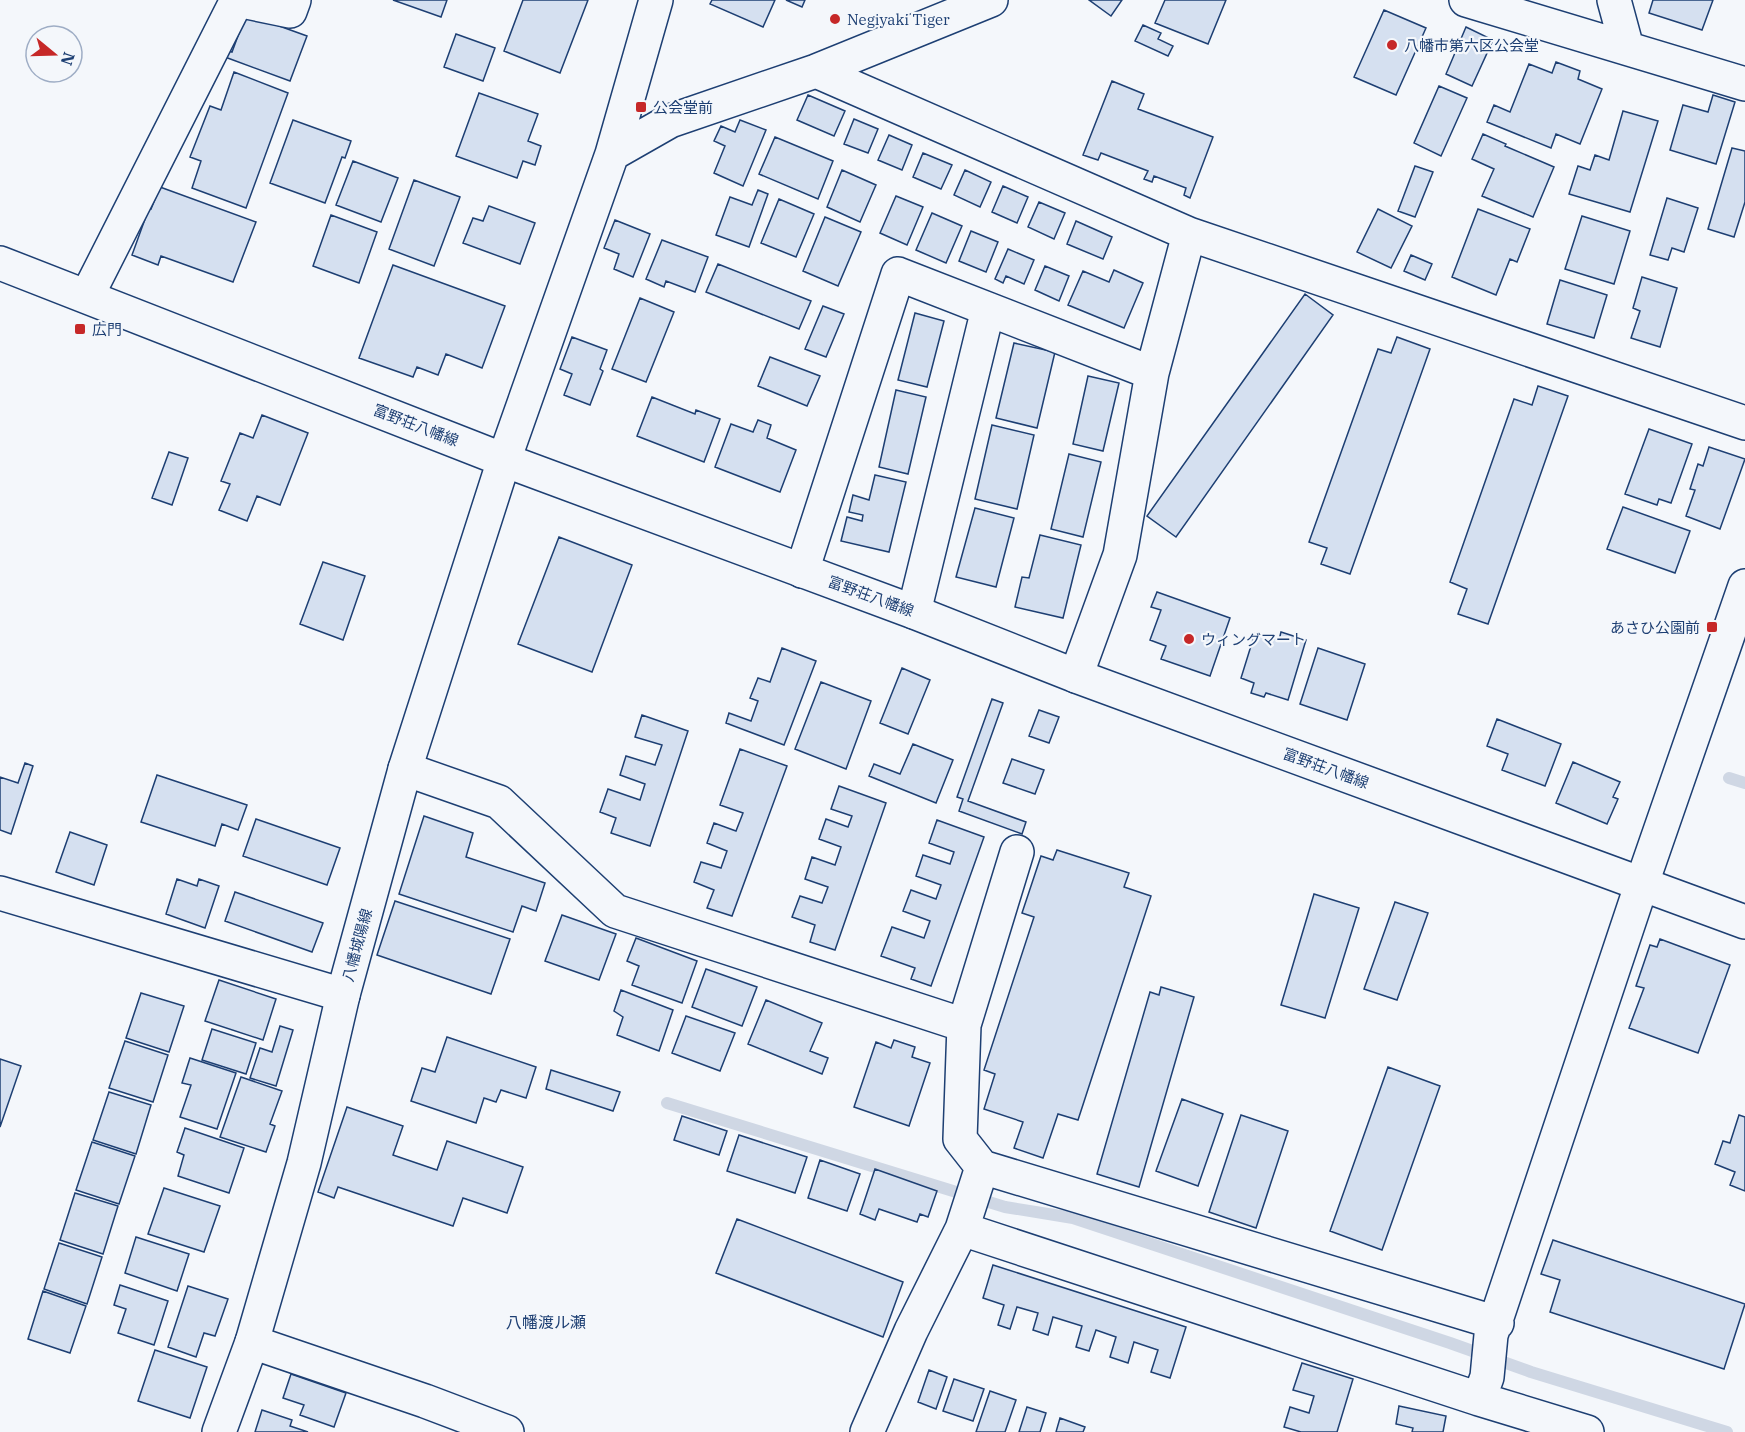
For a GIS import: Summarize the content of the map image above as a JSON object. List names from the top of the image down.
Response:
{
  "streets": {
    "street": ["富野荘八幡線", "八幡城陽線"]
  },
  "crossings": [
    ["富野荘八幡線", "八幡城陽線"]
  ],
  "districts": ["八幡渡ル瀬"],
  "places": {
    "other": ["Negiyaki Tiger", "八幡市第六区公会堂", "ウィングマート"],
    "transit": ["公会堂前", "広門", "あさひ公園前"]
  },
  "north": "right"
}
